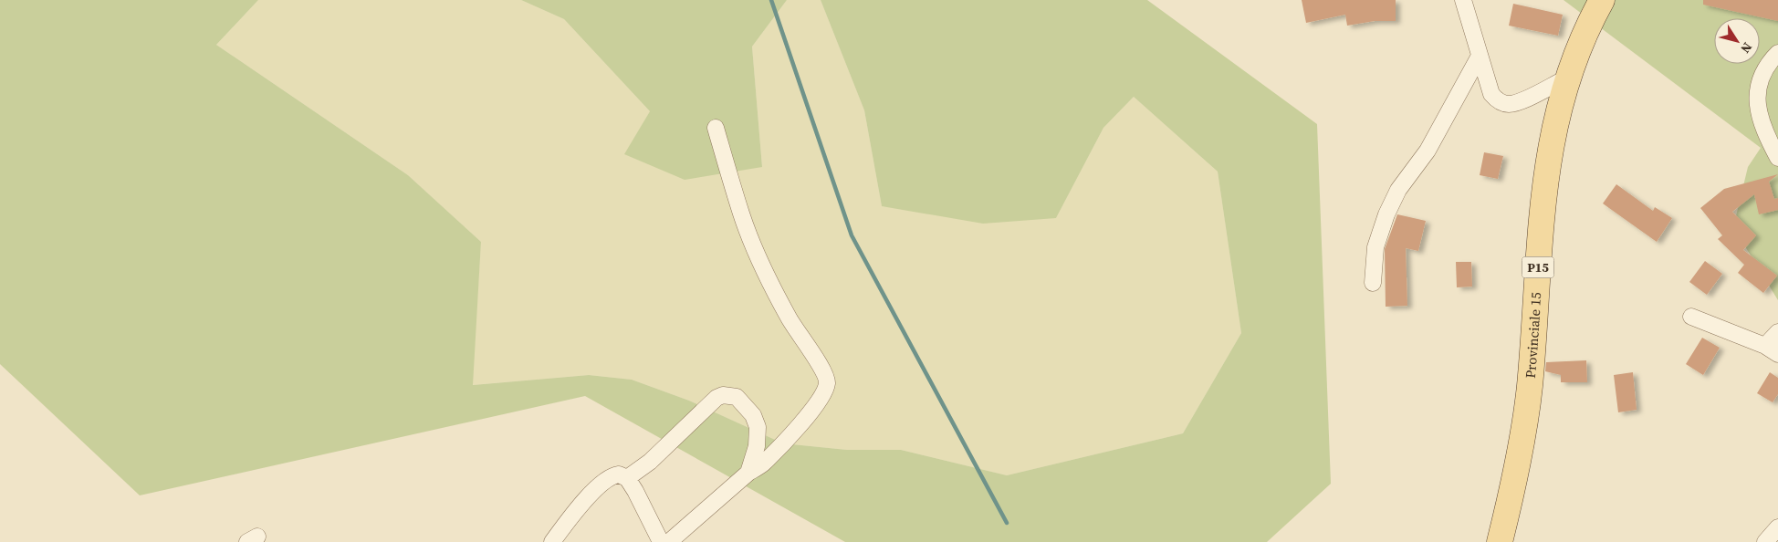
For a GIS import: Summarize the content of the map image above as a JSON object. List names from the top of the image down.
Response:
{
  "streets": {
    "main road": ["P15", "Provinciale 15"]
  },
  "north": "bottom right"
}
